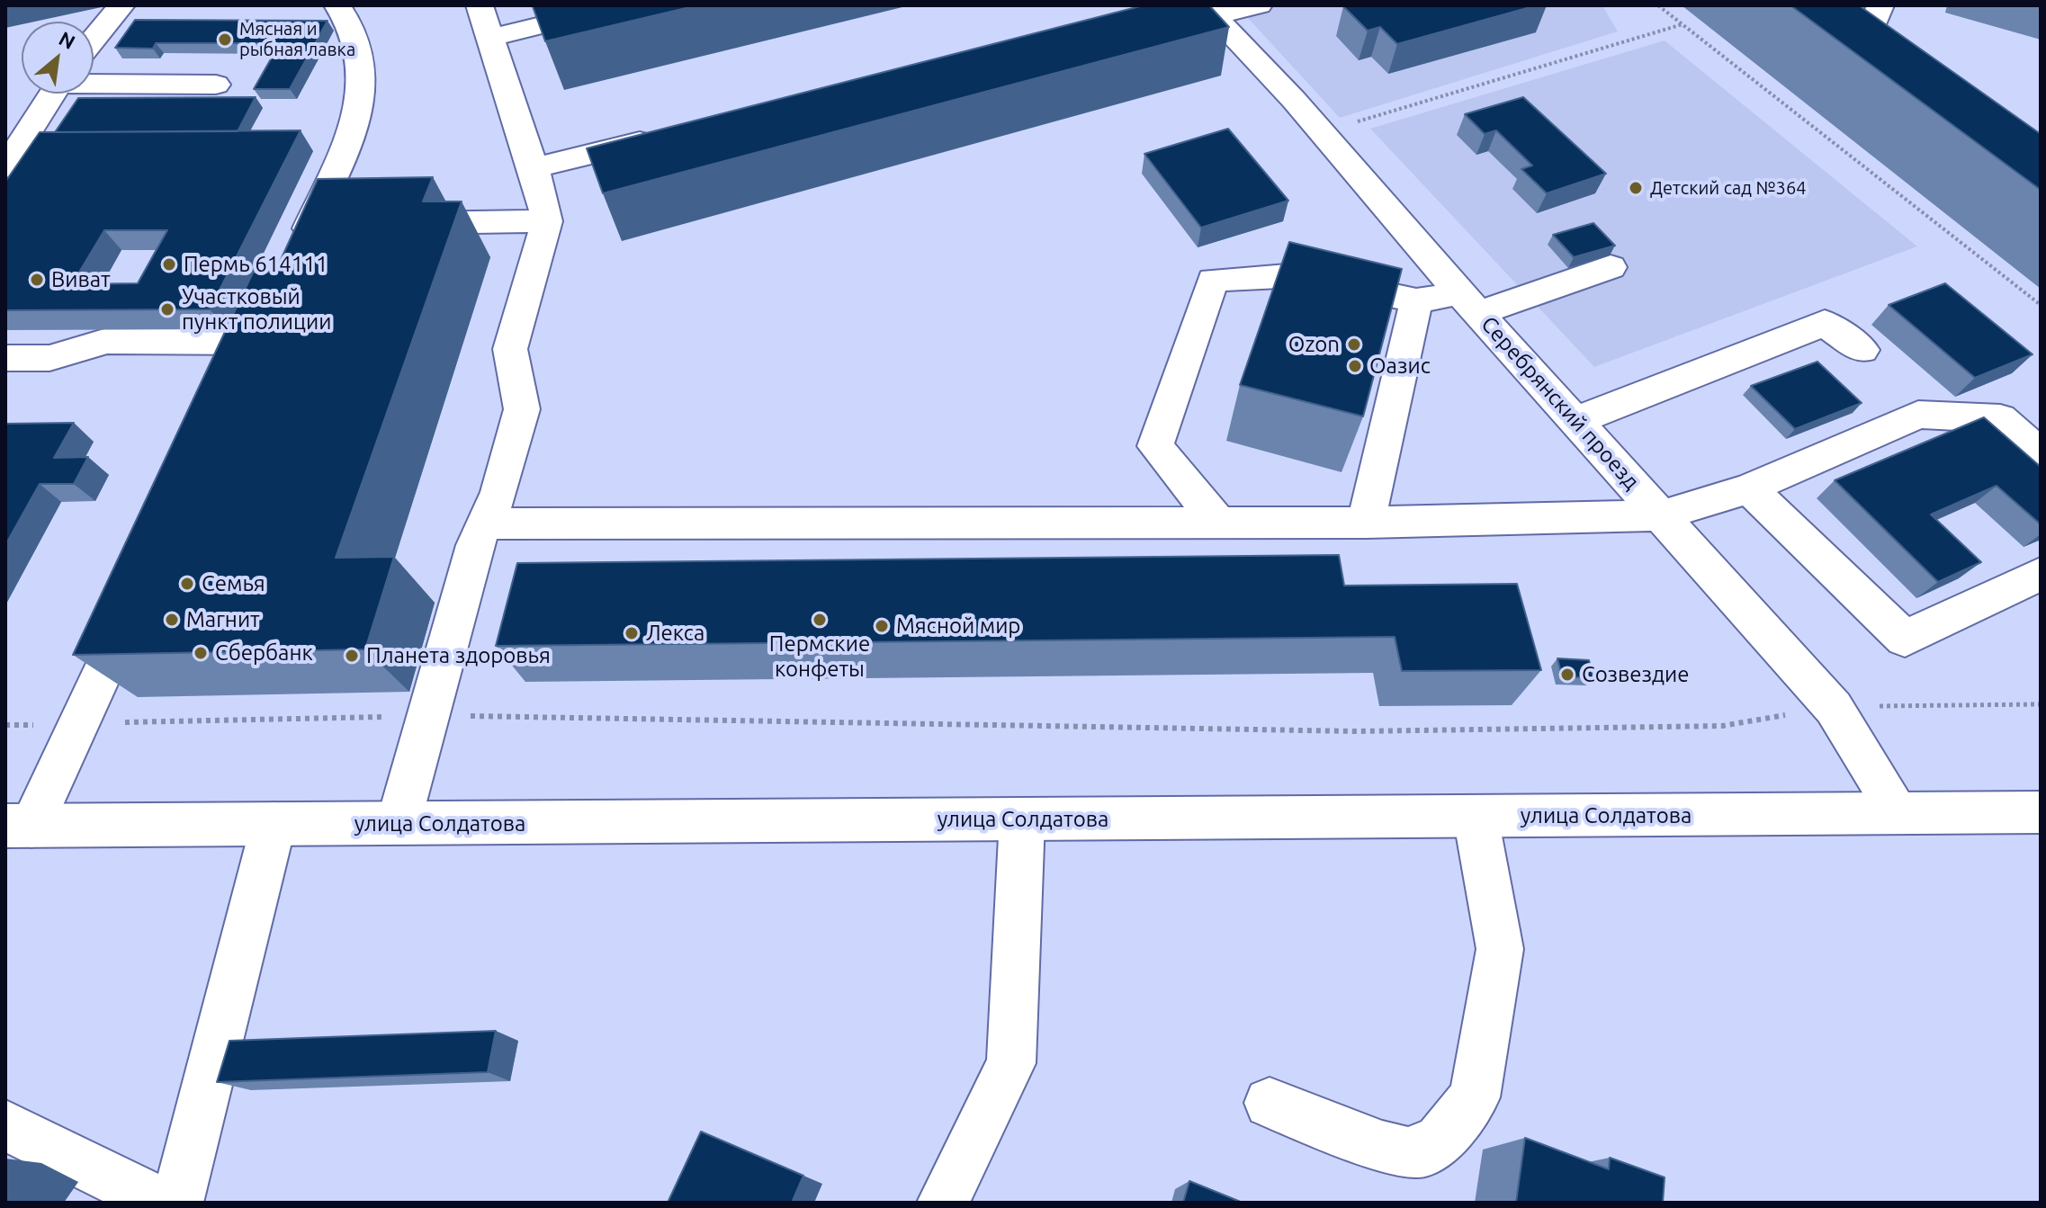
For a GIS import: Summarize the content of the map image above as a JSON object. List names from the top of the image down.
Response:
{
  "streets": {
    "main road": ["Серебрянский проезд", "улица Солдатова"]
  },
  "crossings": [
    ["Серебрянский проезд", "улица Солдатова"]
  ],
  "places": [
    "Мясная и рыбная лавка",
    "Детский сад №364",
    "Пермь 614111",
    "Виват",
    "Участковый пункт полиции",
    "Ozon",
    "Оазис",
    "Семья",
    "Магнит",
    "Пермские конфеты",
    "Мясной мир",
    "Лекса",
    "Сбербанк",
    "Планета здоровья",
    "Созвездие"
  ],
  "north": "top right"
}
